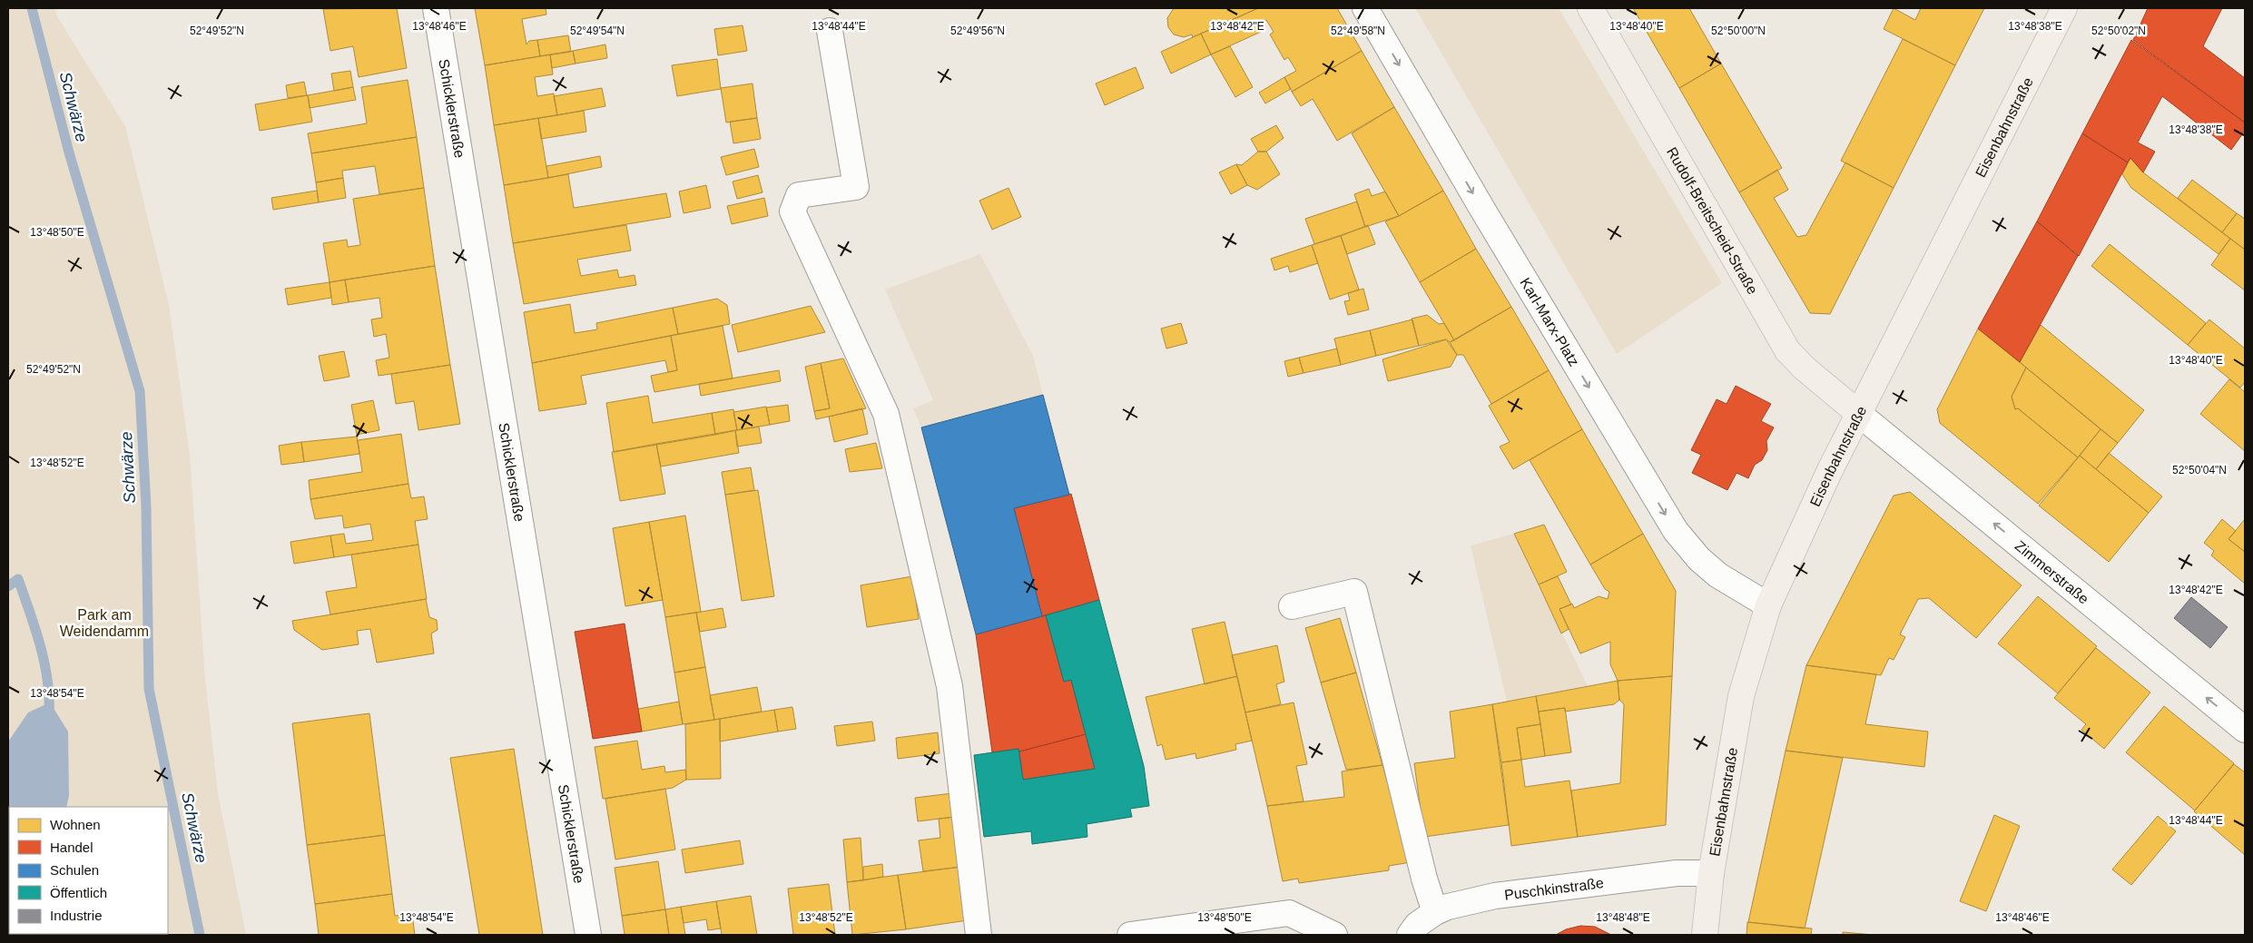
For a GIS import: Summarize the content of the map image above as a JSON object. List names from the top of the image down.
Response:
{
  "streets": {
    "main road": ["Eisenbahnstraße", "Rudolf-Breitscheid-Straße"],
    "street": [
      "Schicklerstraße",
      "Karl-Marx-Platz",
      "Zimmerstraße",
      "Puschkinstraße"
    ]
  },
  "crossings": [
    ["Eisenbahnstraße", "Rudolf-Breitscheid-Straße"],
    ["Eisenbahnstraße", "Karl-Marx-Platz"],
    ["Eisenbahnstraße", "Zimmerstraße"],
    ["Eisenbahnstraße", "Puschkinstraße"],
    ["Rudolf-Breitscheid-Straße", "Zimmerstraße"]
  ],
  "one_way": ["Karl-Marx-Platz", "Zimmerstraße"],
  "water": ["Schwärze"],
  "parks": ["Park am Weidendamm"],
  "legend": [
    "Wohnen",
    "Handel",
    "Schulen",
    "Öffentlich",
    "Industrie"
  ],
  "coordinates": [
    "13°48'40\"E",
    "13°48'46\"E",
    "13°48'44\"E",
    "13°48'42\"E",
    "13°48'38\"E",
    "52°49'52\"N",
    "52°49'54\"N",
    "52°49'56\"N",
    "52°49'58\"N",
    "52°50'00\"N",
    "52°50'02\"N",
    "13°48'50\"E",
    "13°48'52\"E",
    "52°50'04\"N",
    "13°48'54\"E",
    "13°48'48\"E"
  ]
}
